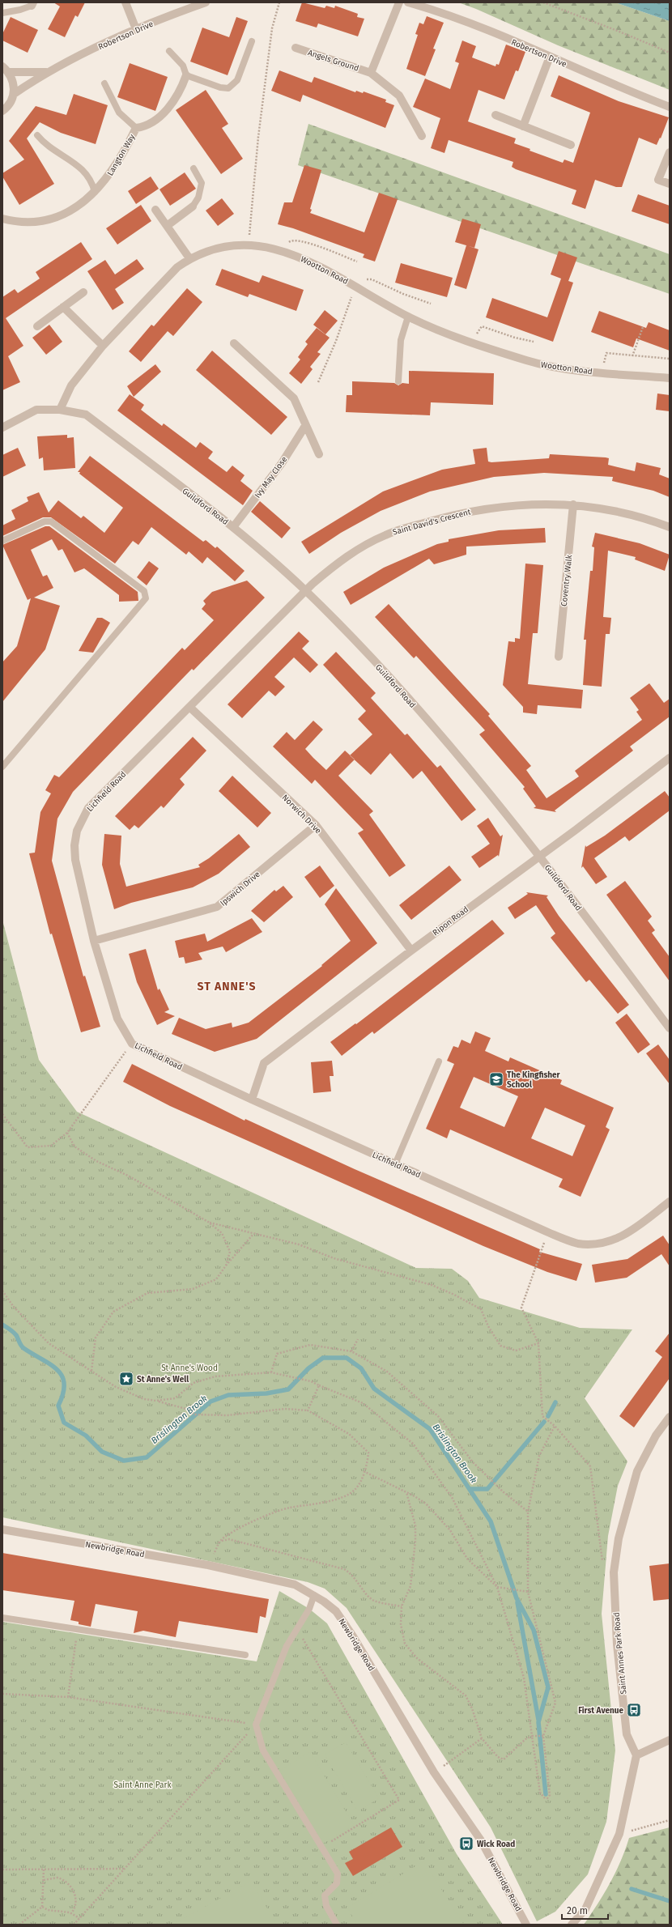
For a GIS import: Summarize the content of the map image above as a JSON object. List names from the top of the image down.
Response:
{
  "streets": {
    "street": [
      "Robertson Drive",
      "Angels Ground",
      "Langton Way",
      "Wootton Road",
      "Ivy May Close",
      "Guildford Road",
      "Saint David's Crescent",
      "Coventry Walk",
      "Lichfield Road",
      "Norwich Drive",
      "Ipswich Drive",
      "Ripon Road",
      "Newbridge Road",
      "Saint Annes Park Road"
    ]
  },
  "crossings": [
    ["Wootton Road", "Guildford Road"],
    ["Ivy May Close", "Guildford Road"],
    ["Guildford Road", "Saint David's Crescent"],
    ["Guildford Road", "Lichfield Road"],
    ["Guildford Road", "Ripon Road"],
    ["Saint David's Crescent", "Coventry Walk"],
    ["Saint David's Crescent", "Lichfield Road"],
    ["Lichfield Road", "Norwich Drive"],
    ["Lichfield Road", "Ipswich Drive"],
    ["Lichfield Road", "Ripon Road"],
    ["Norwich Drive", "Ipswich Drive"],
    ["Norwich Drive", "Ripon Road"]
  ],
  "districts": ["ST ANNE'S"],
  "water": ["Brislington Brook"],
  "parks": ["St Anne's Wood", "Saint Anne Park"],
  "places": {
    "school or university": ["The Kingfisher School"],
    "place": ["St Anne's Well"],
    "bus stop": ["First Avenue", "Wick Road"]
  },
  "scale_bar": "20 m"
}
